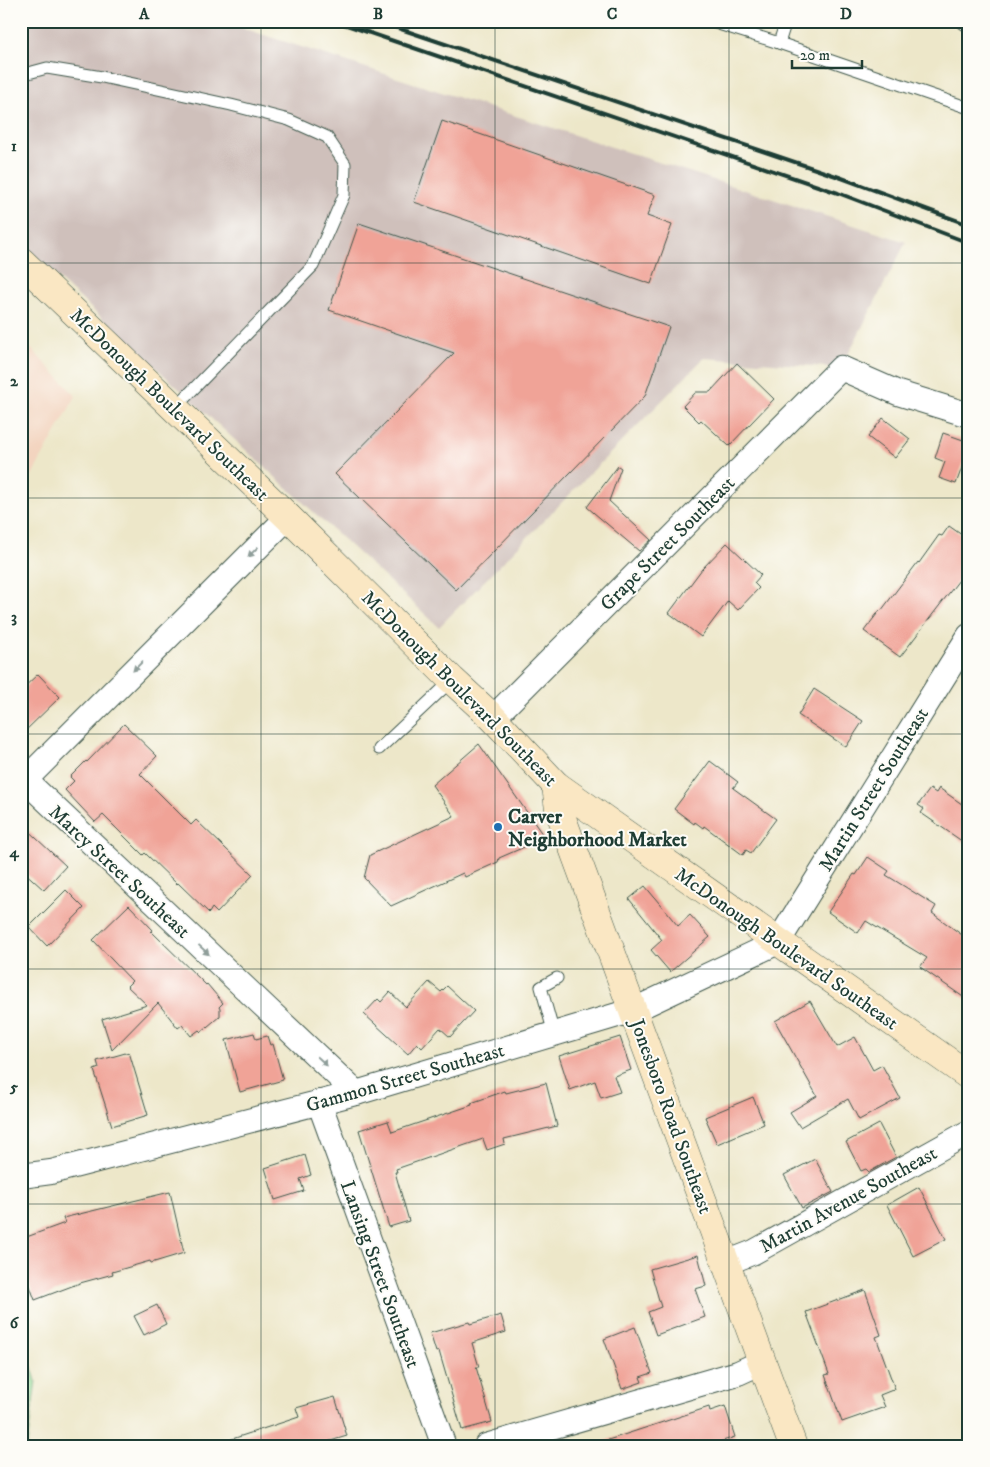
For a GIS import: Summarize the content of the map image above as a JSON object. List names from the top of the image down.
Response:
{
  "streets": {
    "main road": ["McDonough Boulevard Southeast", "Jonesboro Road Southeast"],
    "street": [
      "Grape Street Southeast",
      "Martin Street Southeast",
      "Marcy Street Southeast",
      "Gammon Street Southeast",
      "Martin Avenue Southeast",
      "Lansing Street Southeast"
    ]
  },
  "crossings": [
    ["McDonough Boulevard Southeast", "Grape Street Southeast"],
    ["McDonough Boulevard Southeast", "Martin Street Southeast"],
    ["McDonough Boulevard Southeast", "Marcy Street Southeast"],
    ["McDonough Boulevard Southeast", "Gammon Street Southeast"],
    ["McDonough Boulevard Southeast", "Jonesboro Road Southeast"],
    ["Martin Street Southeast", "Gammon Street Southeast"],
    ["Marcy Street Southeast", "Gammon Street Southeast"],
    ["Gammon Street Southeast", "Jonesboro Road Southeast"],
    ["Gammon Street Southeast", "Lansing Street Southeast"],
    ["Jonesboro Road Southeast", "Martin Avenue Southeast"]
  ],
  "places": ["Carver Neighborhood Market"],
  "scale_bar": "20 m",
  "grid": {
    "columns": [
      "A",
      "B",
      "C",
      "D"
    ],
    "rows": [
      "1",
      "2",
      "3",
      "4",
      "5",
      "6"
    ]
  }
}
